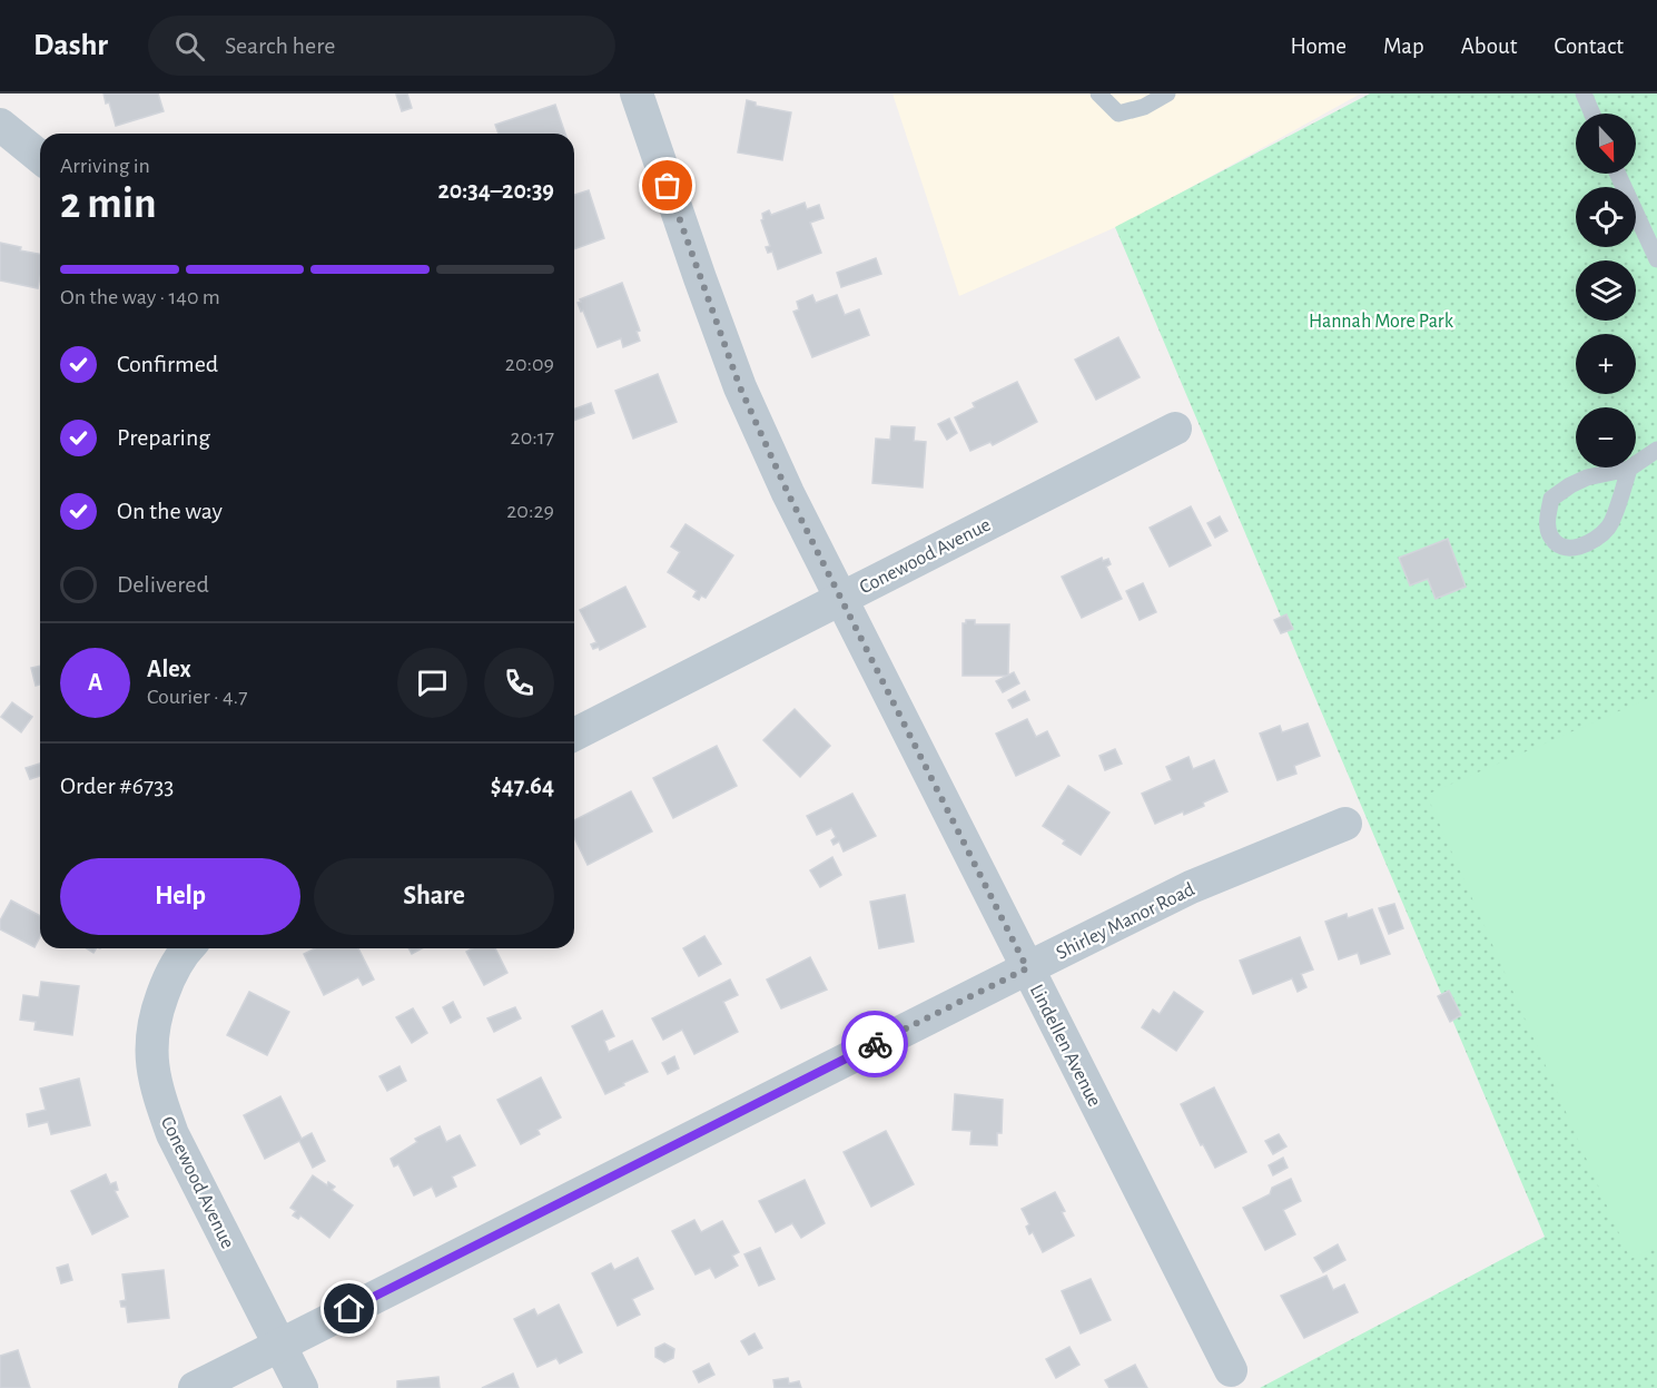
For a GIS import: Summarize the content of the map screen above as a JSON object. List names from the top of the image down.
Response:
{
  "streets": {
    "street": ["Conewood Avenue", "Shirley Manor Road", "Lindellen Avenue"]
  },
  "crossings": [
    ["Conewood Avenue", "Shirley Manor Road"],
    ["Conewood Avenue", "Lindellen Avenue"],
    ["Shirley Manor Road", "Lindellen Avenue"]
  ],
  "parks": ["Hannah More Park"],
  "north": "bottom",
  "page": {
    "header": "Dashr",
    "search": "Search here",
    "nav": [
      "Home",
      "Map",
      "About",
      "Contact"
    ],
    "map_buttons": ["+", "−"],
    "heading": ["2 min", "Arriving in", "20:34–20:39"],
    "panel": [
      "Alex",
      "Courier · 4.7",
      "Order #6733",
      "$47.64"
    ],
    "bar": "On the way · 140 m",
    "list": [
      ["Confirmed", "20:09"],
      ["Preparing", "20:17"],
      ["On the way", "20:29"],
      "Delivered"
    ],
    "round": "A",
    "buttons": ["Help", "Share"]
  }
}
